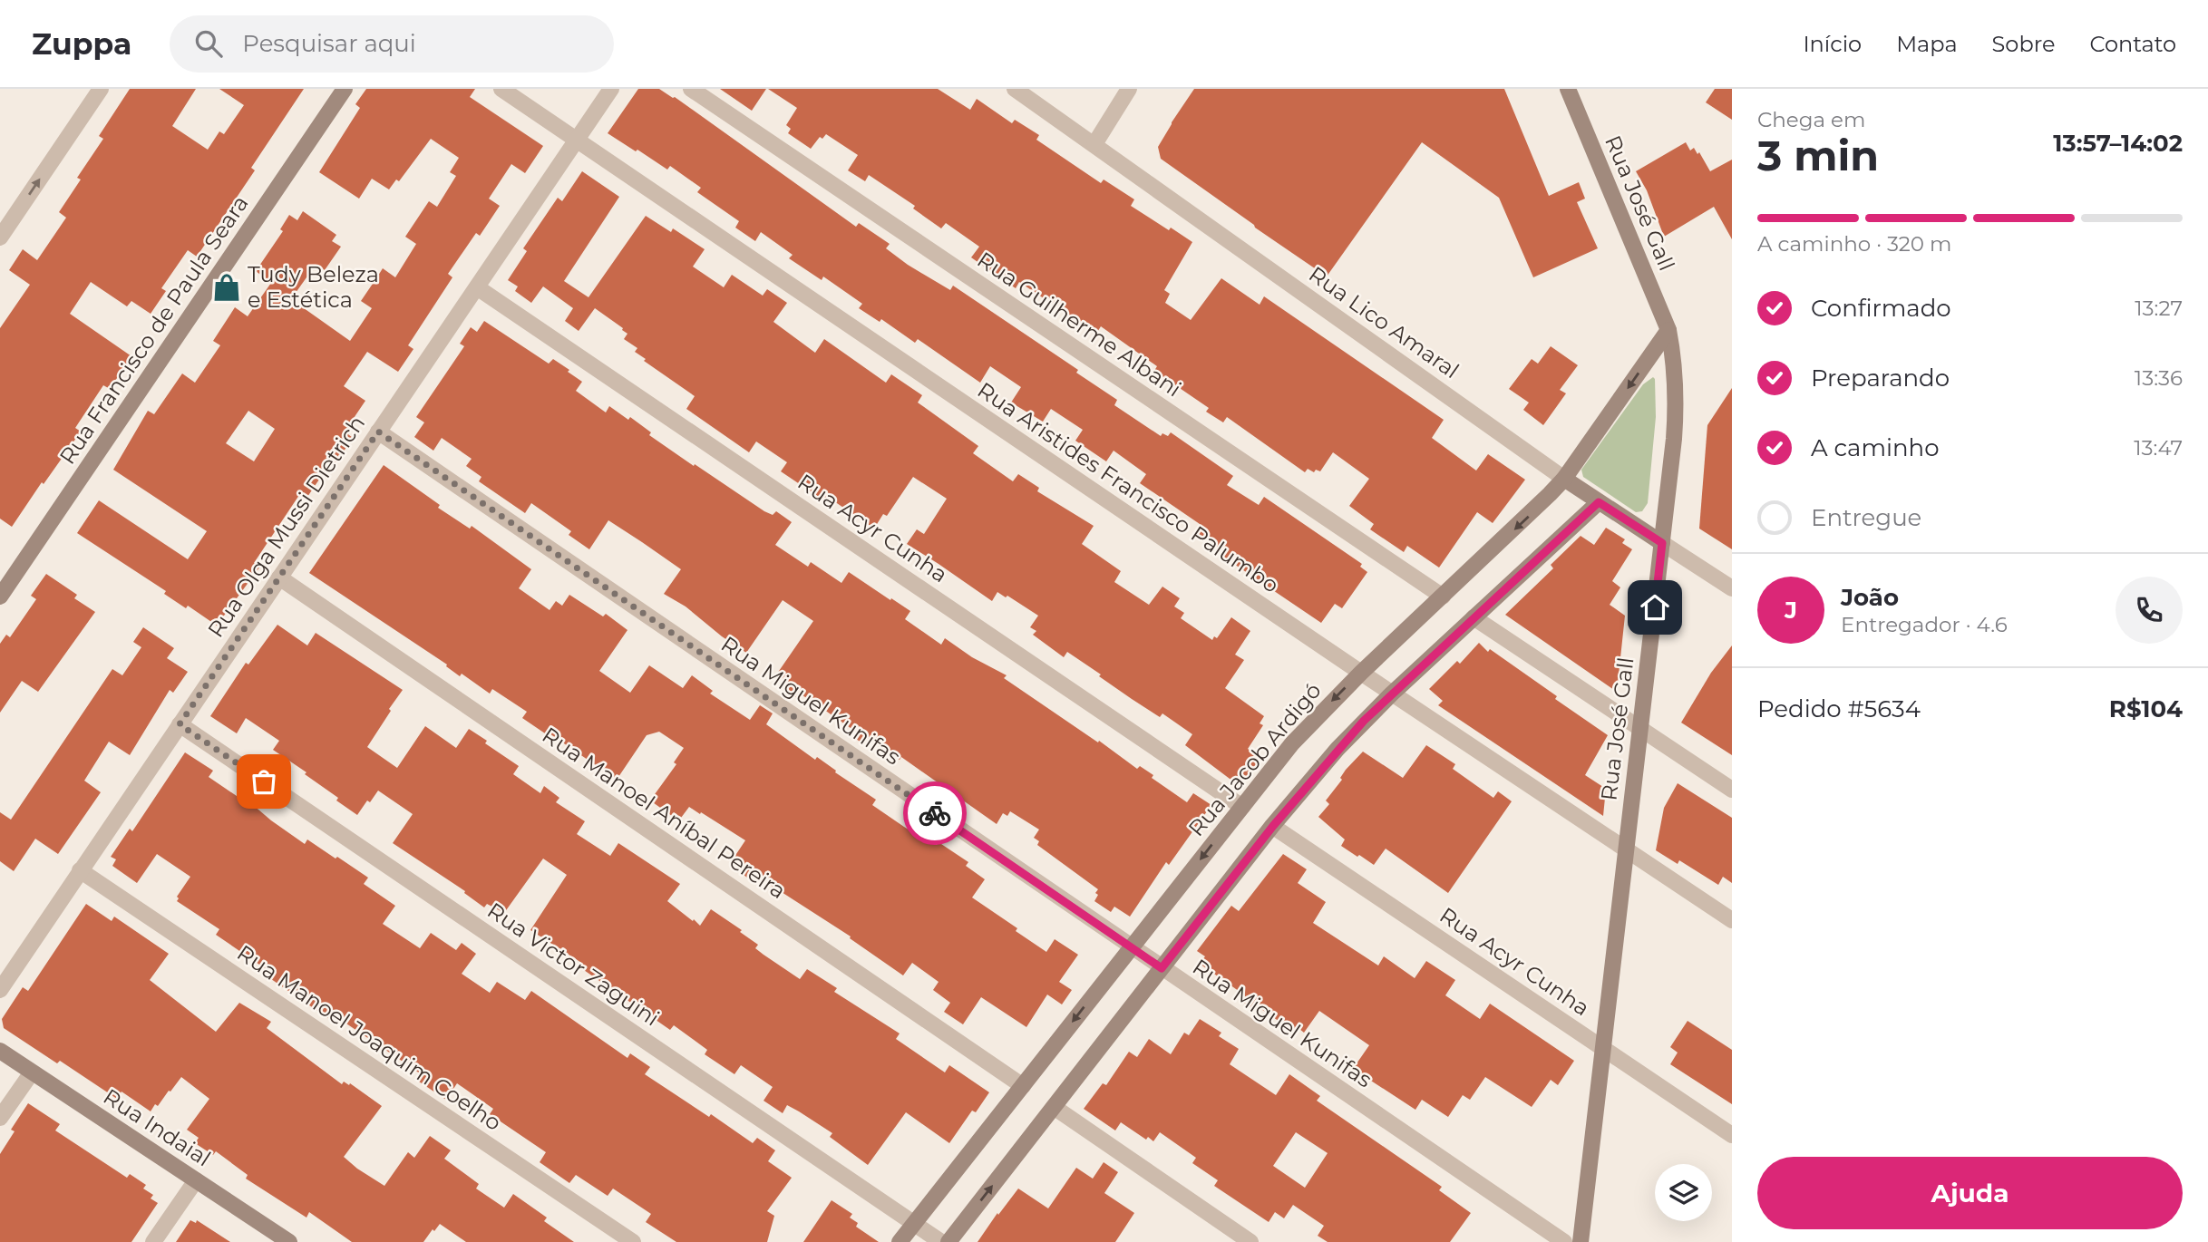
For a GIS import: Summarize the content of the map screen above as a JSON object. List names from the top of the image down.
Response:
{
  "streets": {
    "main road": [
      "Rua José Gall",
      "Rua Lico Amaral",
      "Rua Francisco de Paula Seara",
      "Rua Jacob Ardigó",
      "Rua Indaial"
    ],
    "street": [
      "Rua Guilherme Albani",
      "Rua Aristides Francisco Palumbo",
      "Rua Olga Mussi Dietrich",
      "Rua Acyr Cunha",
      "Rua Miguel Kunifas",
      "Rua Manoel Aníbal Pereira",
      "Rua Victor Zaguini",
      "Rua Manoel Joaquim Coelho"
    ]
  },
  "crossings": [
    ["Rua José Gall", "Rua Lico Amaral"],
    ["Rua José Gall", "Rua Aristides Francisco Palumbo"],
    ["Rua José Gall", "Rua Acyr Cunha"],
    ["Rua José Gall", "Rua Jacob Ardigó"],
    ["Rua Lico Amaral", "Rua Jacob Ardigó"],
    ["Rua Guilherme Albani", "Rua Jacob Ardigó"],
    ["Rua Aristides Francisco Palumbo", "Rua Olga Mussi Dietrich"],
    ["Rua Aristides Francisco Palumbo", "Rua Jacob Ardigó"],
    ["Rua Olga Mussi Dietrich", "Rua Acyr Cunha"],
    ["Rua Olga Mussi Dietrich", "Rua Miguel Kunifas"],
    ["Rua Olga Mussi Dietrich", "Rua Manoel Aníbal Pereira"],
    ["Rua Olga Mussi Dietrich", "Rua Victor Zaguini"],
    ["Rua Olga Mussi Dietrich", "Rua Manoel Joaquim Coelho"],
    ["Rua Acyr Cunha", "Rua Jacob Ardigó"],
    ["Rua Miguel Kunifas", "Rua Jacob Ardigó"],
    ["Rua Jacob Ardigó", "Rua Manoel Aníbal Pereira"],
    ["Rua Jacob Ardigó", "Rua Victor Zaguini"]
  ],
  "places": {
    "shop": ["Tudy Beleza e Estética"]
  },
  "page": {
    "header": "Zuppa",
    "search": "Pesquisar aqui",
    "nav": [
      "Início",
      "Mapa",
      "Sobre",
      "Contato"
    ],
    "heading": ["3 min", "Chega em", "13:57–14:02"],
    "panel": [
      "João",
      "Entregador · 4.6",
      "Pedido #5634",
      "R$104"
    ],
    "bar": "A caminho · 320 m",
    "list": [
      ["Confirmado", "13:27"],
      ["Preparando", "13:36"],
      ["A caminho", "13:47"],
      "Entregue"
    ],
    "round": "J",
    "buttons": "Ajuda"
  }
}
